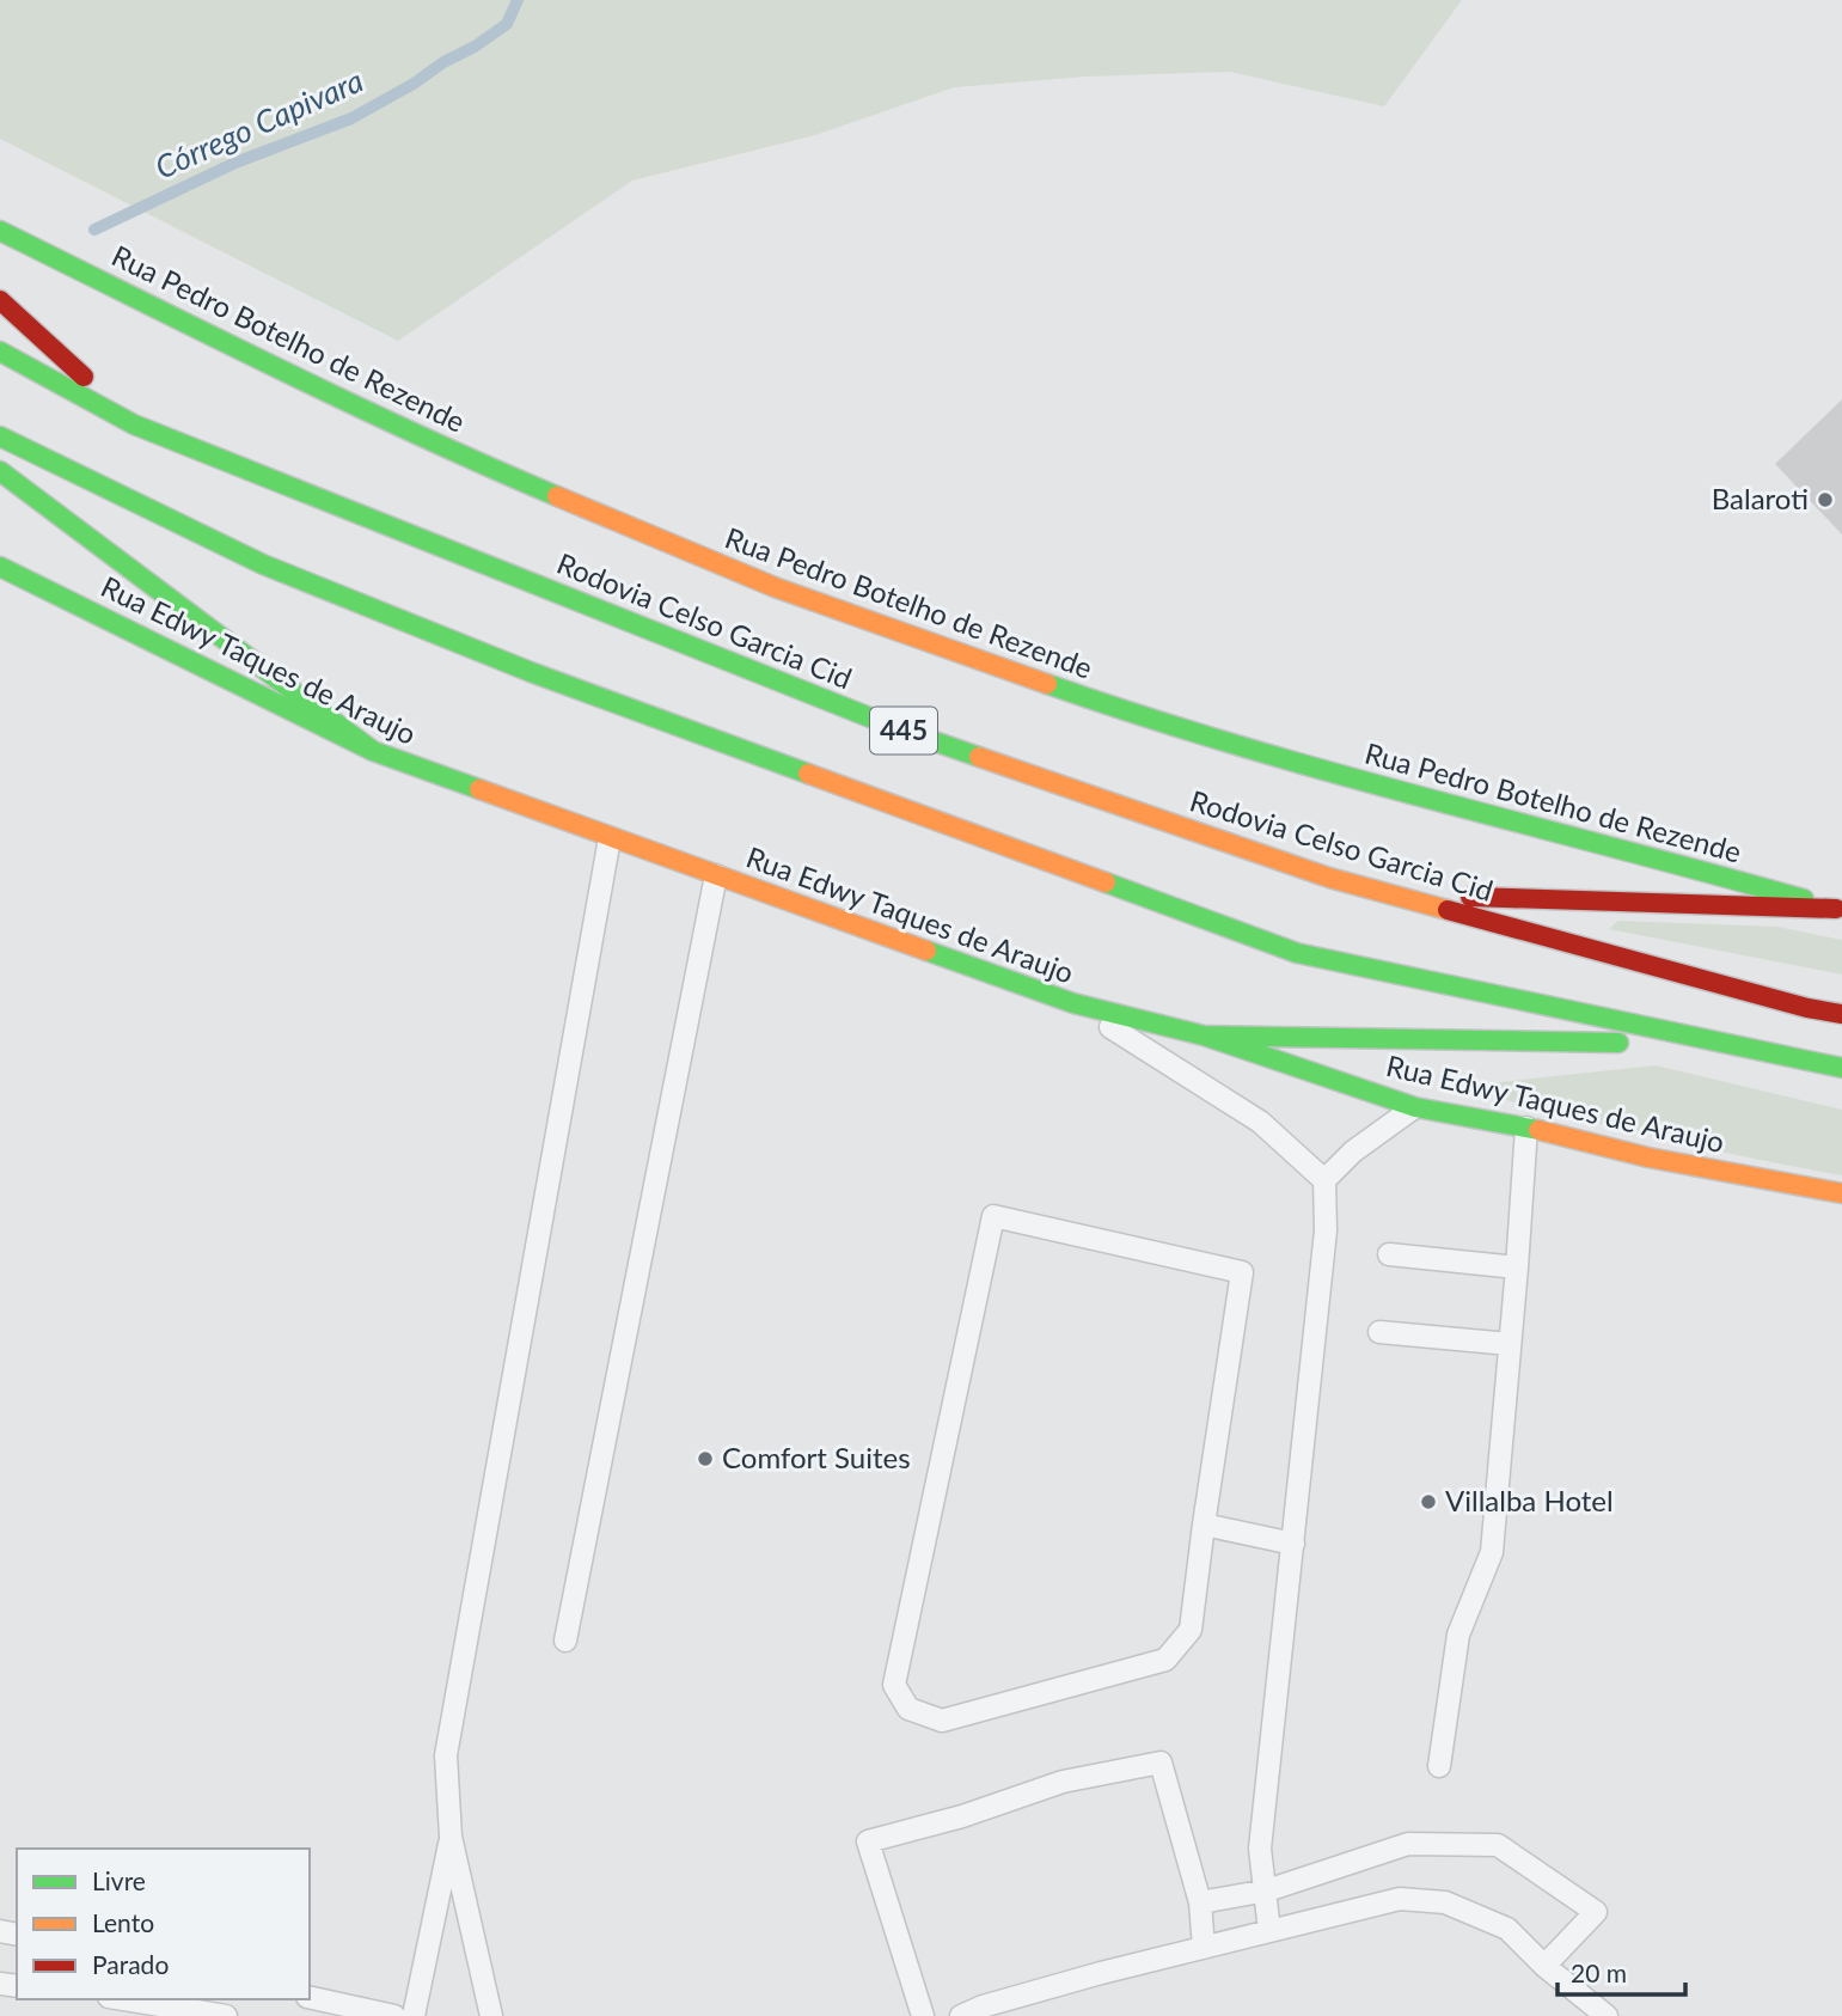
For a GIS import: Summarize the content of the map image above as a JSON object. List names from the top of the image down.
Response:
{
  "streets": {
    "main road": [
      "Rua Pedro Botelho de Rezende",
      "Rodovia Celso Garcia Cid",
      "Rua Edwy Taques de Araujo",
      "445"
    ]
  },
  "water": ["Córrego Capivara"],
  "places": ["Balaroti", "Comfort Suites", "Villalba Hotel"],
  "legend": ["Livre", "Lento", "Parado"],
  "scale_bar": "20 m"
}
